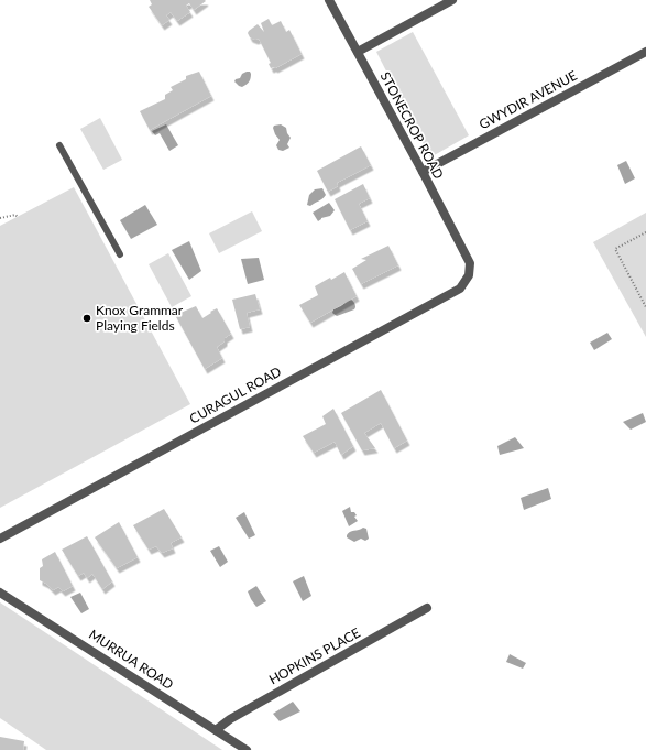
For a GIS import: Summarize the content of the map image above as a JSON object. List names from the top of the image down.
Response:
{
  "streets": {
    "street": [
      "GWYDIR AVENUE",
      "STONECROP ROAD",
      "CURAGUL ROAD",
      "HOPKINS PLACE",
      "MURRUA ROAD"
    ]
  },
  "crossings": [
    ["GWYDIR AVENUE", "STONECROP ROAD"],
    ["STONECROP ROAD", "CURAGUL ROAD"],
    ["HOPKINS PLACE", "MURRUA ROAD"]
  ],
  "places": ["Knox Grammar Playing Fields"]
}
